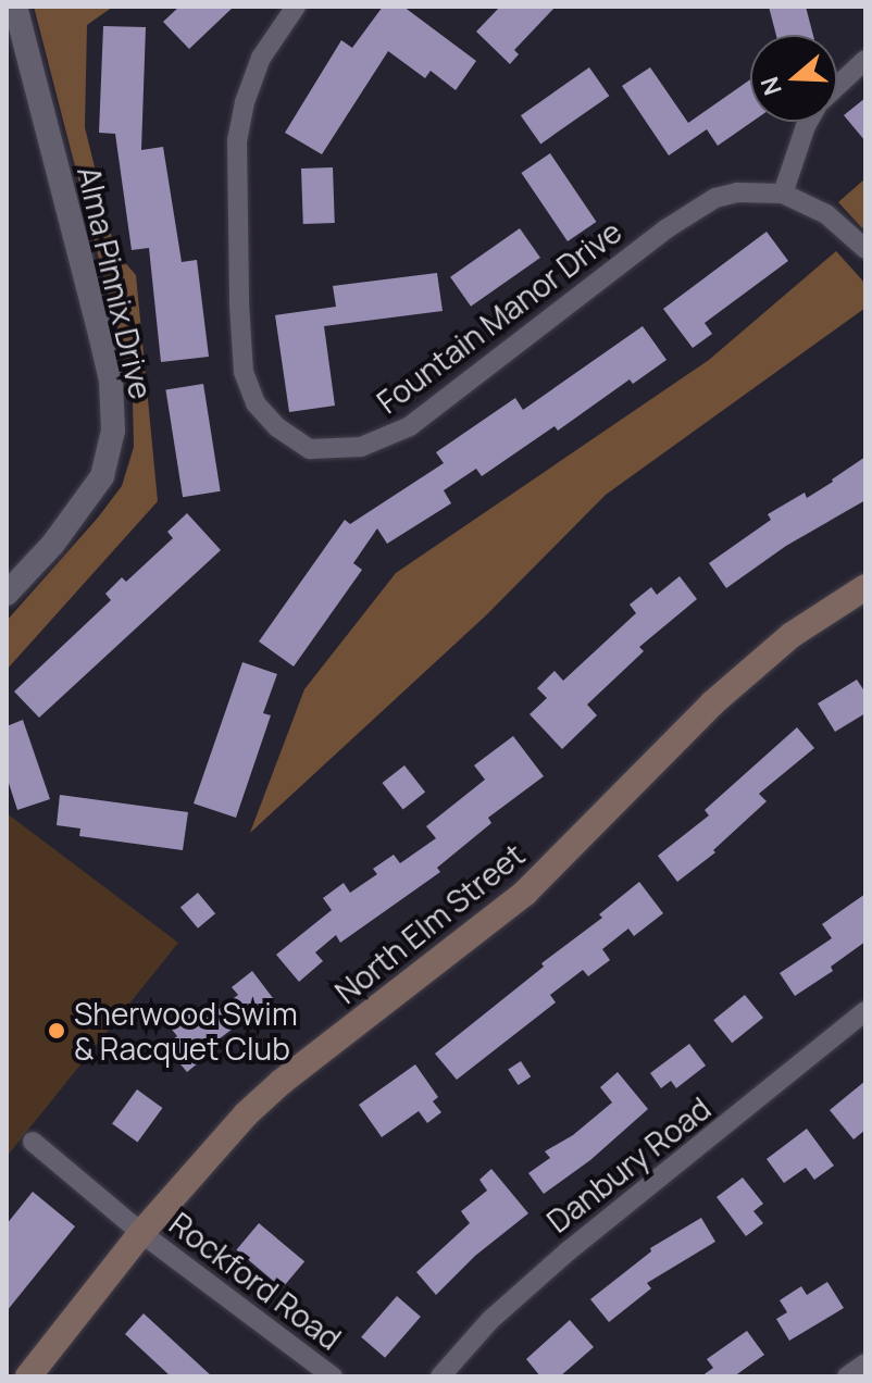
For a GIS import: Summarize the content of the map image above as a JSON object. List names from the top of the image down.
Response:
{
  "streets": {
    "main road": ["North Elm Street"],
    "street": [
      "Alma Pinnix Drive",
      "Fountain Manor Drive",
      "Danbury Road",
      "Rockford Road"
    ]
  },
  "crossings": [
    ["North Elm Street", "Rockford Road"]
  ],
  "places": ["Sherwood Swim & Racquet Club"],
  "north": "left"
}
